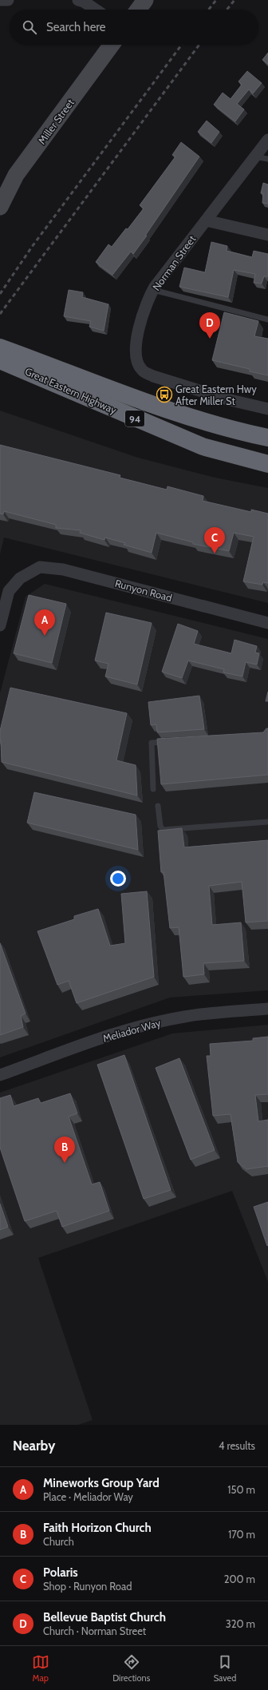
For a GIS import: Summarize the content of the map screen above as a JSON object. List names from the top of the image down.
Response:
{
  "streets": {
    "highway": ["Great Eastern Highway", "94"],
    "main road": ["Miller Street"],
    "street": ["Norman Street", "Runyon Road", "Meliador Way"]
  },
  "places": {
    "bus stop": ["Great Eastern Hwy After Miller St"]
  },
  "page": {
    "search": "Search here",
    "pins": [
      "D",
      "C",
      "A",
      "B"
    ],
    "heading": ["Nearby", "4 results"],
    "list": [
      {
        "mark": "A",
        "name": "Mineworks Group Yard",
        "note": "Place · Meliador Way",
        "value": "150 m"
      },
      {
        "mark": "B",
        "name": "Faith Horizon Church",
        "note": "Church",
        "value": "170 m"
      },
      {
        "mark": "C",
        "name": "Polaris",
        "note": "Shop · Runyon Road",
        "value": "200 m"
      },
      {
        "mark": "D",
        "name": "Bellevue Baptist Church",
        "note": "Church · Norman Street",
        "value": "320 m"
      }
    ],
    "nav": ["Map", "Directions", "Saved"]
  }
}
